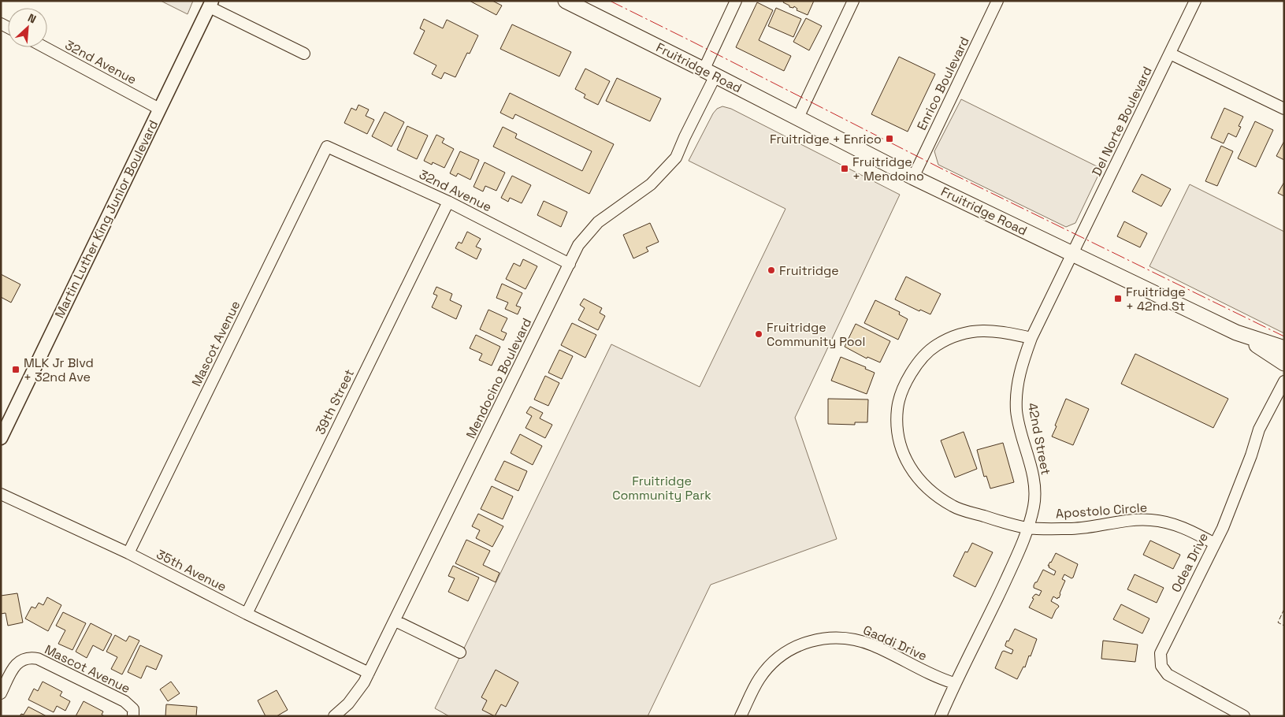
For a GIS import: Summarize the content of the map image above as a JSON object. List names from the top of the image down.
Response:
{
  "streets": {
    "main road": ["Fruitridge Road"],
    "street": [
      "32nd Avenue",
      "Enrico Boulevard",
      "Del Norte Boulevard",
      "Martin Luther King Junior Boulevard",
      "Mascot Avenue",
      "Mendocino Boulevard",
      "39th Street",
      "42nd Street",
      "Apostolo Circle",
      "Odea Drive",
      "35th Avenue",
      "Gaddi Drive"
    ]
  },
  "crossings": [
    ["32nd Avenue", "Martin Luther King Junior Boulevard"],
    ["32nd Avenue", "Mascot Avenue"],
    ["32nd Avenue", "Mendocino Boulevard"],
    ["32nd Avenue", "39th Street"],
    ["Fruitridge Road", "Enrico Boulevard"],
    ["Fruitridge Road", "Del Norte Boulevard"],
    ["Fruitridge Road", "Mendocino Boulevard"],
    ["Fruitridge Road", "42nd Street"],
    ["Del Norte Boulevard", "42nd Street"],
    ["Mascot Avenue", "35th Avenue"],
    ["Mendocino Boulevard", "35th Avenue"],
    ["39th Street", "35th Avenue"],
    ["42nd Street", "Apostolo Circle"],
    ["42nd Street", "Gaddi Drive"],
    ["Apostolo Circle", "Odea Drive"]
  ],
  "parks": ["Fruitridge Community Park"],
  "places": {
    "transit": [
      "Fruitridge + Enrico",
      "Fruitridge + Mendoino",
      "Fruitridge + 42nd St",
      "MLK Jr Blvd + 32nd Ave"
    ],
    "other": ["Fruitridge", "Fruitridge Community Pool"]
  },
  "north": "top right"
}
